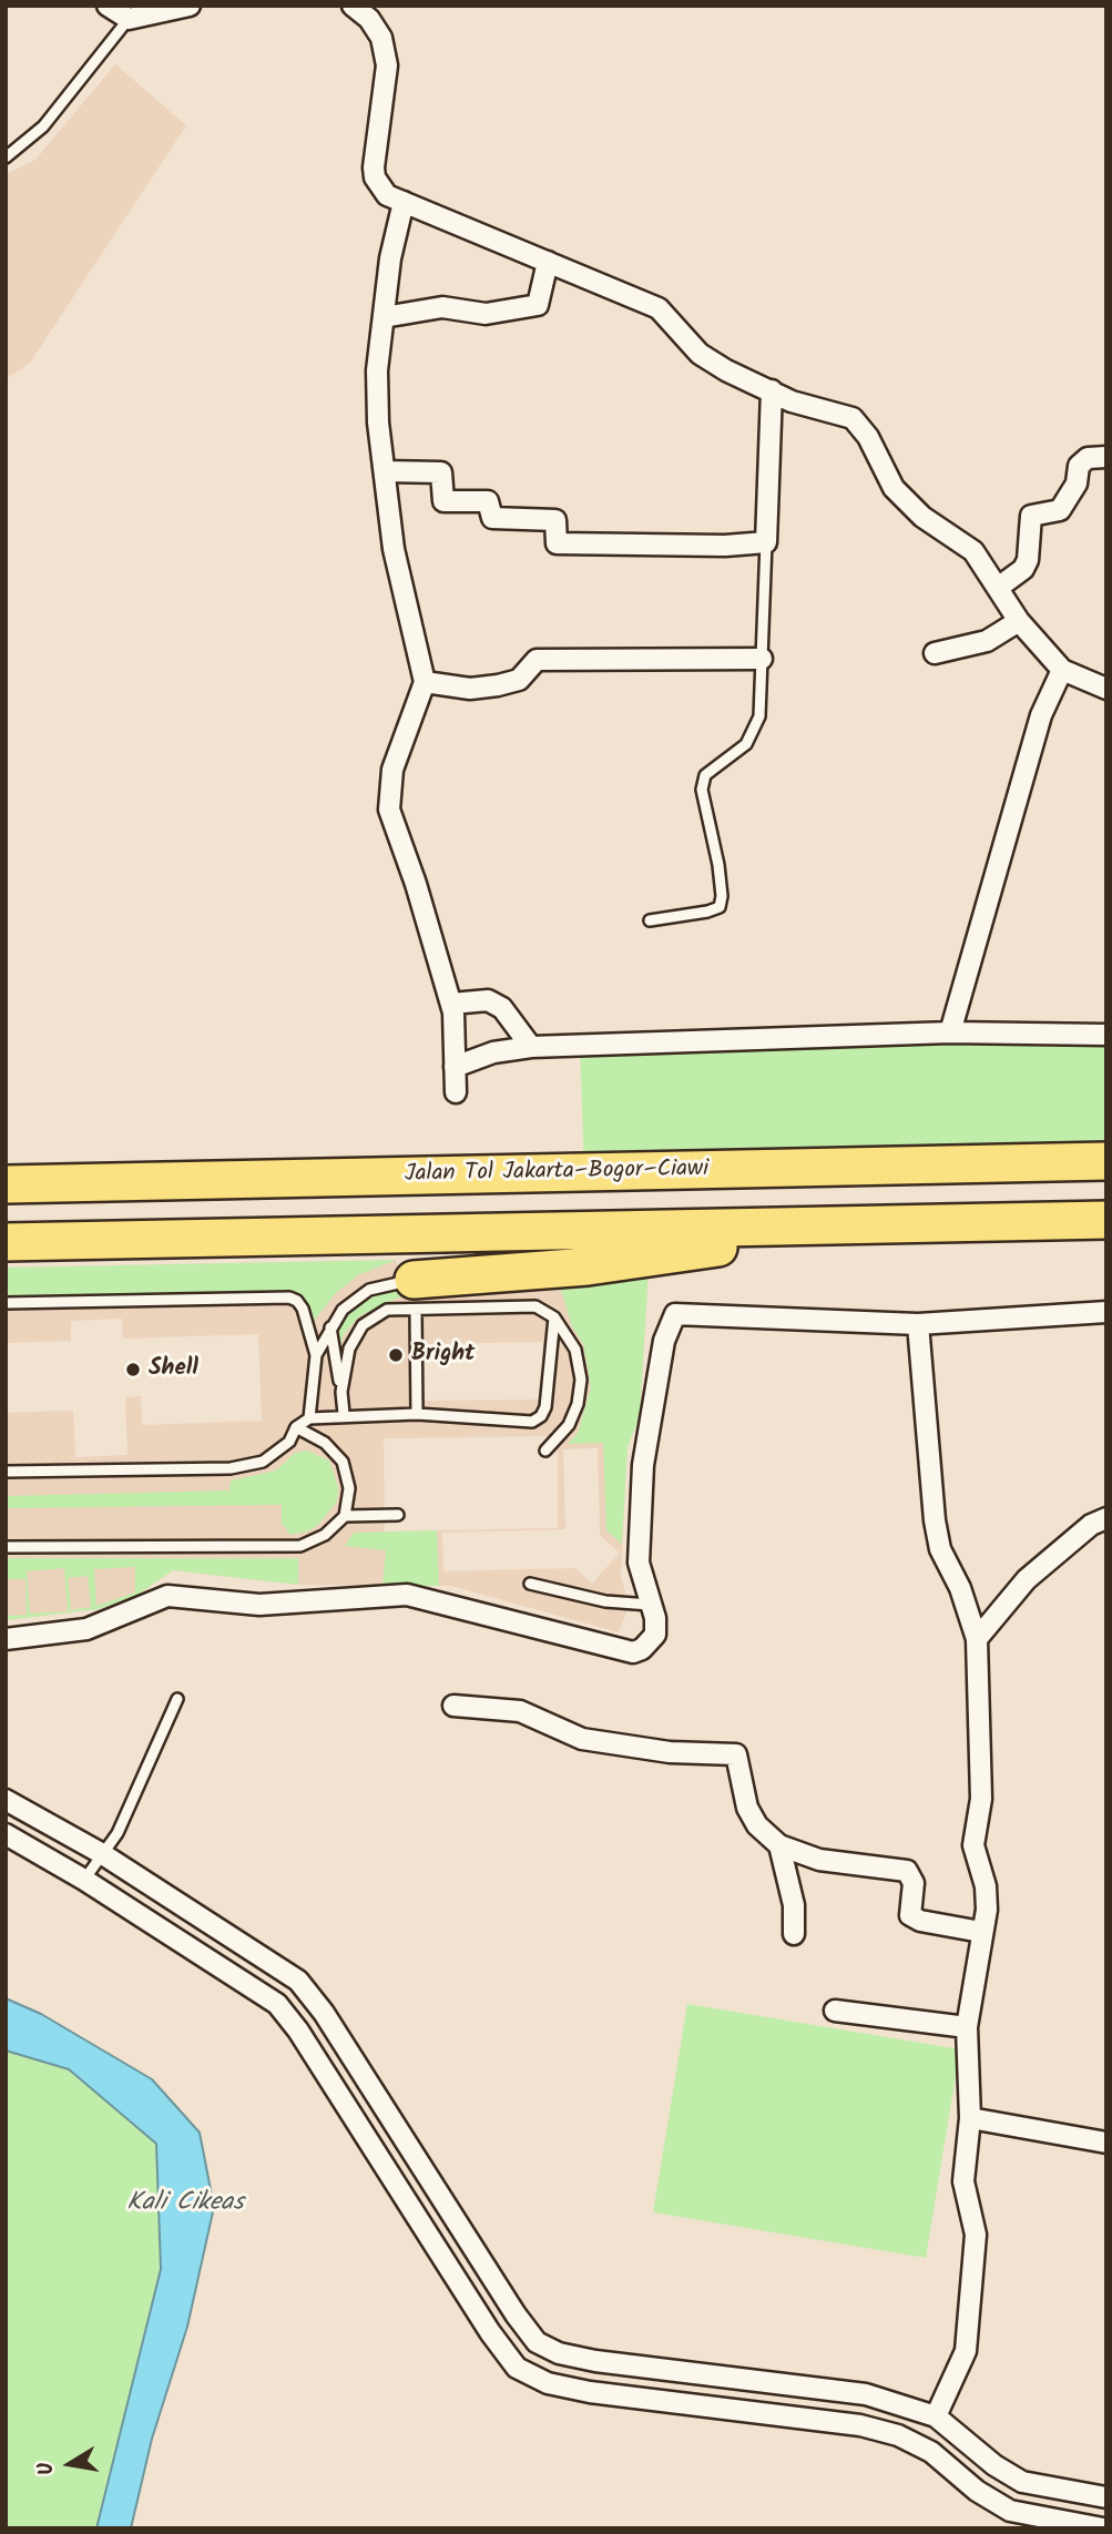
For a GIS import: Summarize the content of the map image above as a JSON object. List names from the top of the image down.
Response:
{
  "streets": {
    "highway": ["Jalan Tol Jakarta–Bogor–Ciawi"]
  },
  "water": ["Kali Cikeas"],
  "places": ["Bright", "Shell"],
  "north": "left"
}
